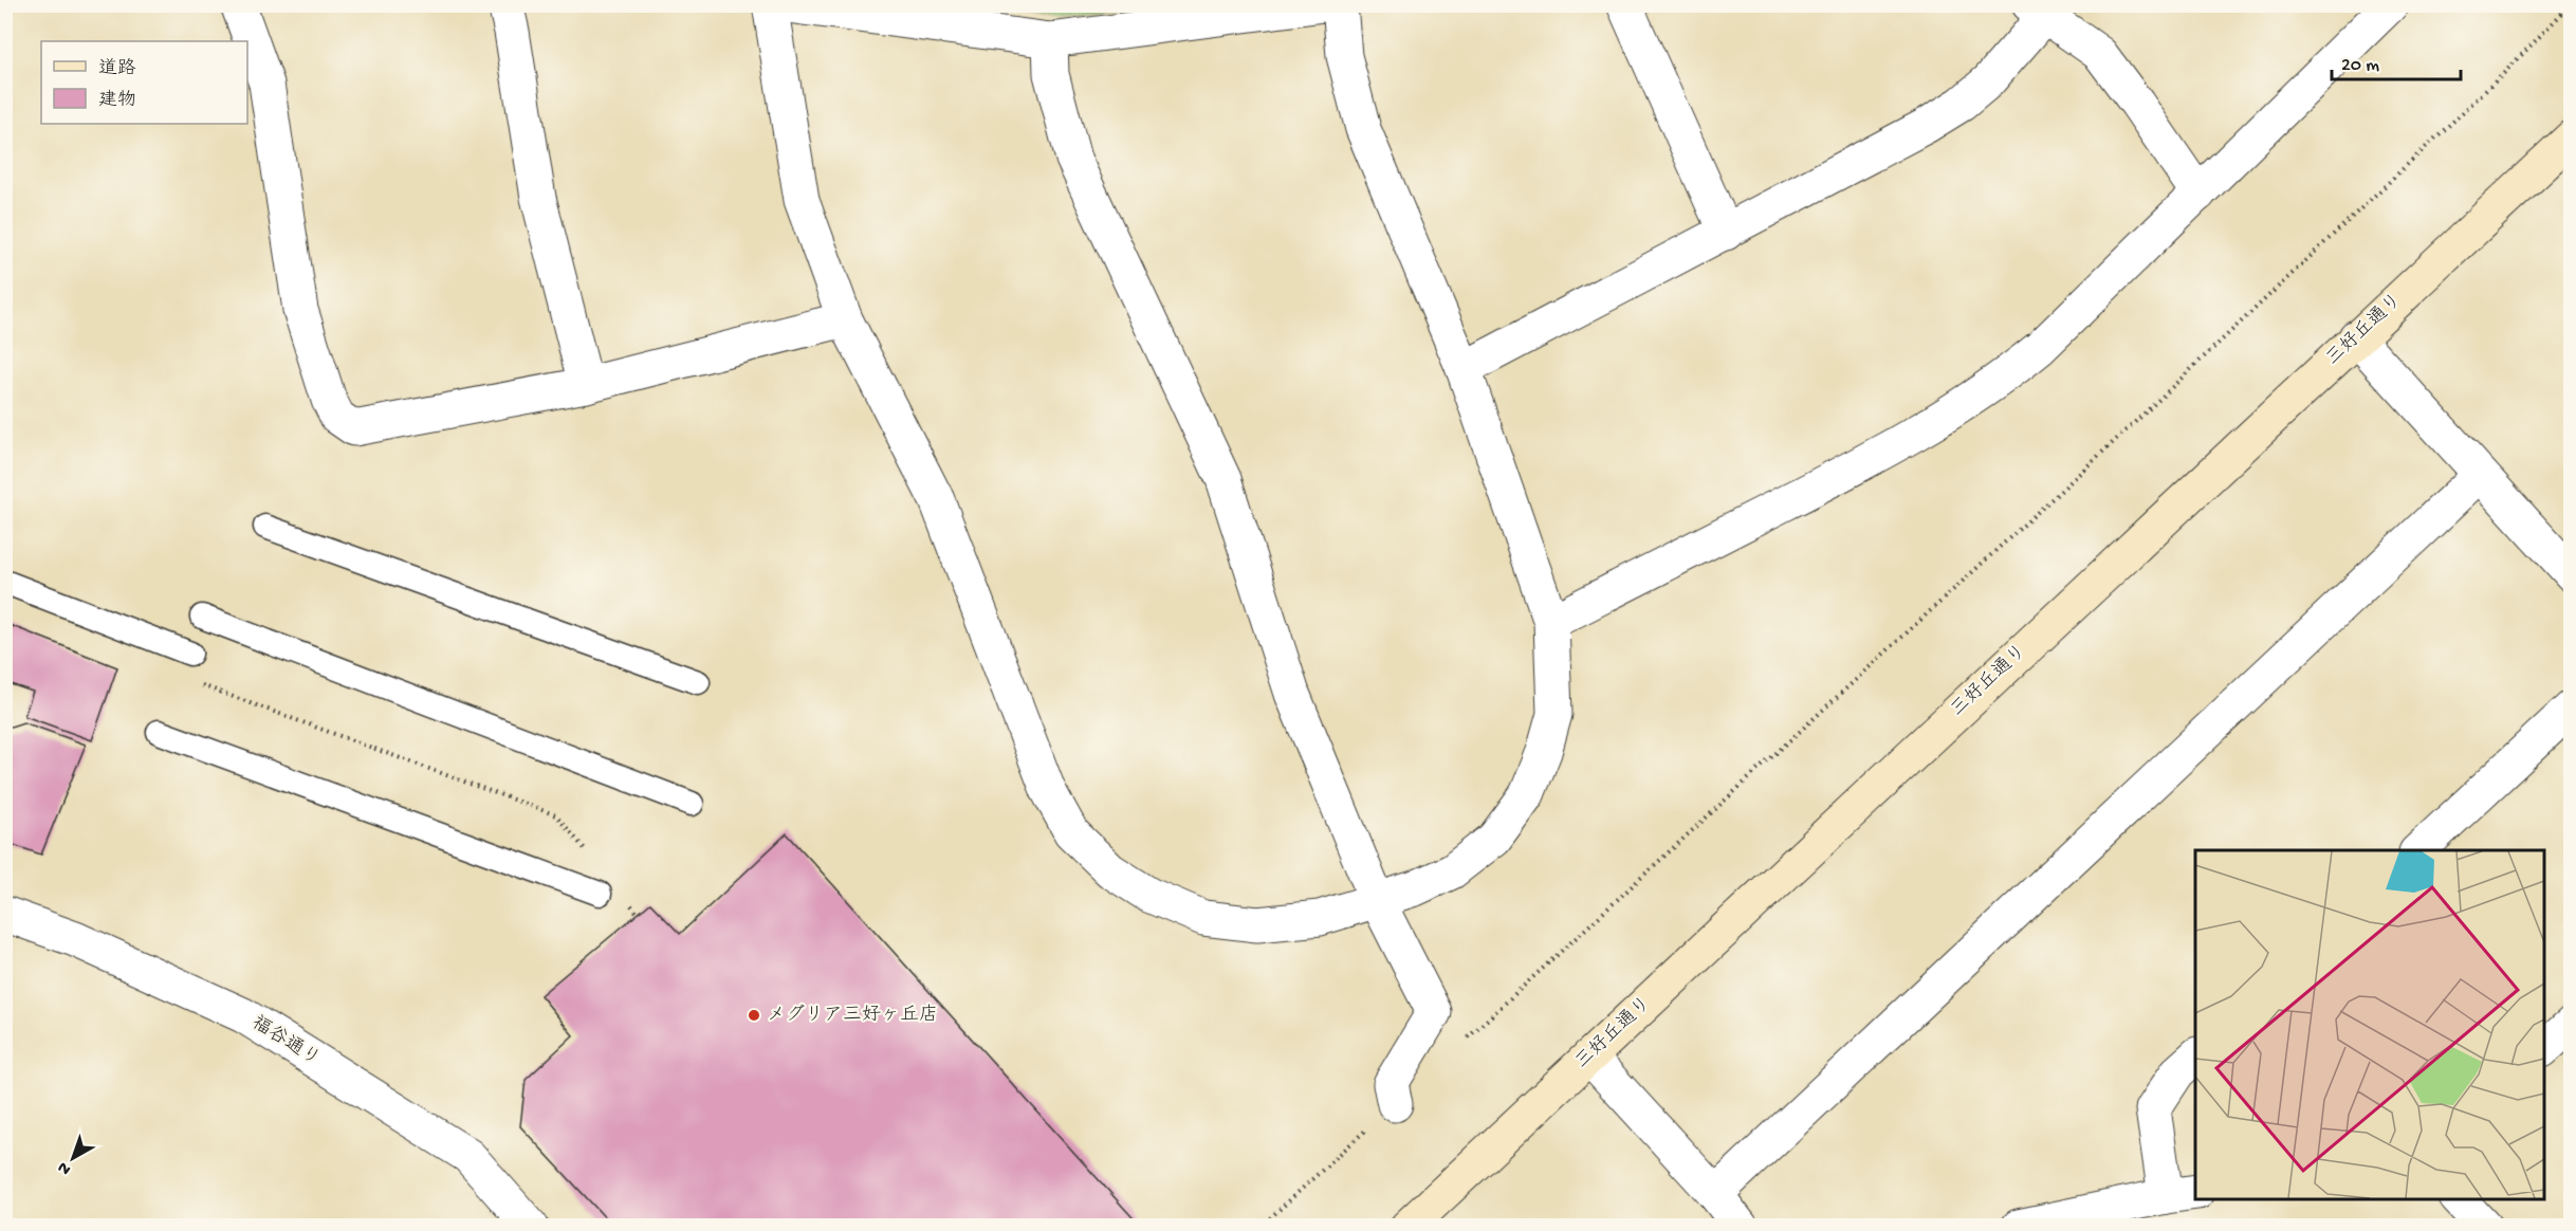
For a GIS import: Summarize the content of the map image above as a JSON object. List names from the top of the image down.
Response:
{
  "streets": {
    "street": ["三好丘通り", "福谷通り"]
  },
  "places": ["メグリア三好ヶ丘店"],
  "legend": ["道路", "建物"],
  "scale_bar": "20 m",
  "north": "bottom left"
}
